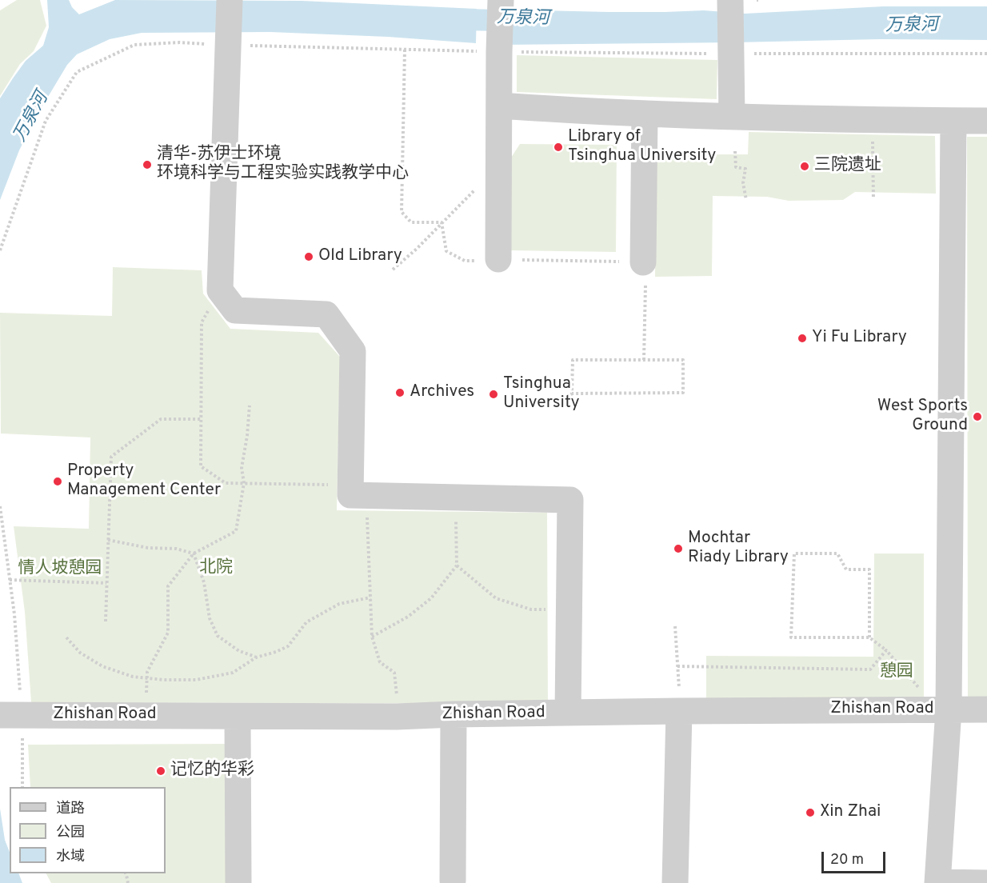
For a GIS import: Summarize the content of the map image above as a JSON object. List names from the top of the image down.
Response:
{
  "streets": {
    "street": ["Zhishan Road"]
  },
  "water": ["万泉河"],
  "parks": ["北院", "情人坡憩园", "憩园"],
  "places": [
    "Library of Tsinghua University",
    "清华-苏伊士环境 环境科学与工程实验实践教学中心",
    "三院遗址",
    "Old Library",
    "Yi Fu Library",
    "Archives",
    "Tsinghua University",
    "West Sports Ground",
    "Property Management Center",
    "Mochtar Riady Library",
    "记忆的华彩",
    "Xin Zhai"
  ],
  "legend": ["道路", "公园", "水域"],
  "scale_bar": "20 m"
}
